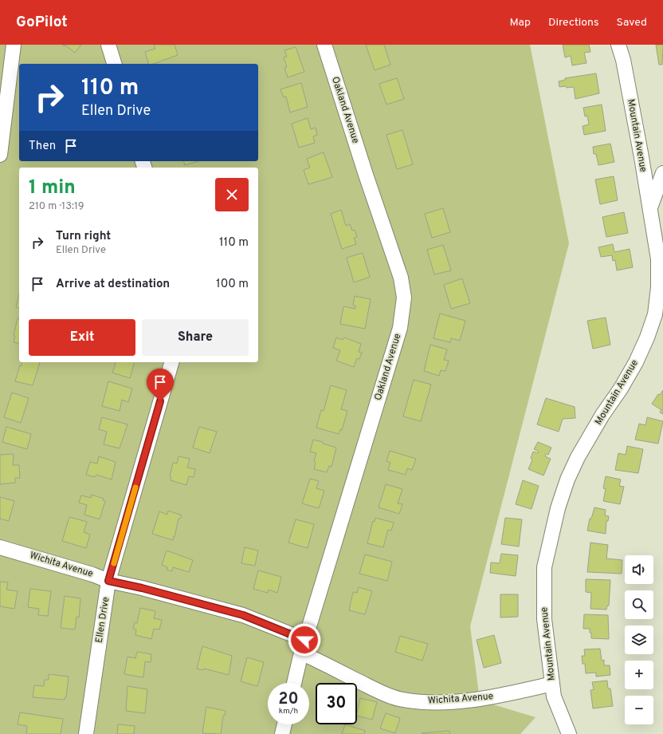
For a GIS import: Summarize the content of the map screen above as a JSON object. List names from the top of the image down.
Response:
{
  "streets": {
    "street": [
      "Oakland Avenue",
      "Mountain Avenue",
      "Wichita Avenue",
      "Ellen Drive"
    ]
  },
  "crossings": [
    ["Oakland Avenue", "Wichita Avenue"],
    ["Mountain Avenue", "Wichita Avenue"],
    ["Wichita Avenue", "Ellen Drive"]
  ],
  "page": {
    "header": "GoPilot",
    "nav": ["Map", "Directions", "Saved"],
    "turn": ["110 m", "Ellen Drive"],
    "then": "Then",
    "heading": ["1 min", "210 m · 13:19"],
    "list": [
      {
        "name": "Turn right",
        "note": "Ellen Drive",
        "value": "110 m"
      },
      {
        "name": "Arrive at destination",
        "value": "100 m"
      }
    ],
    "buttons": ["Exit", "Share"],
    "map_buttons": ["+", "−"],
    "speed": "20 km/h",
    "limit": "30"
  }
}
